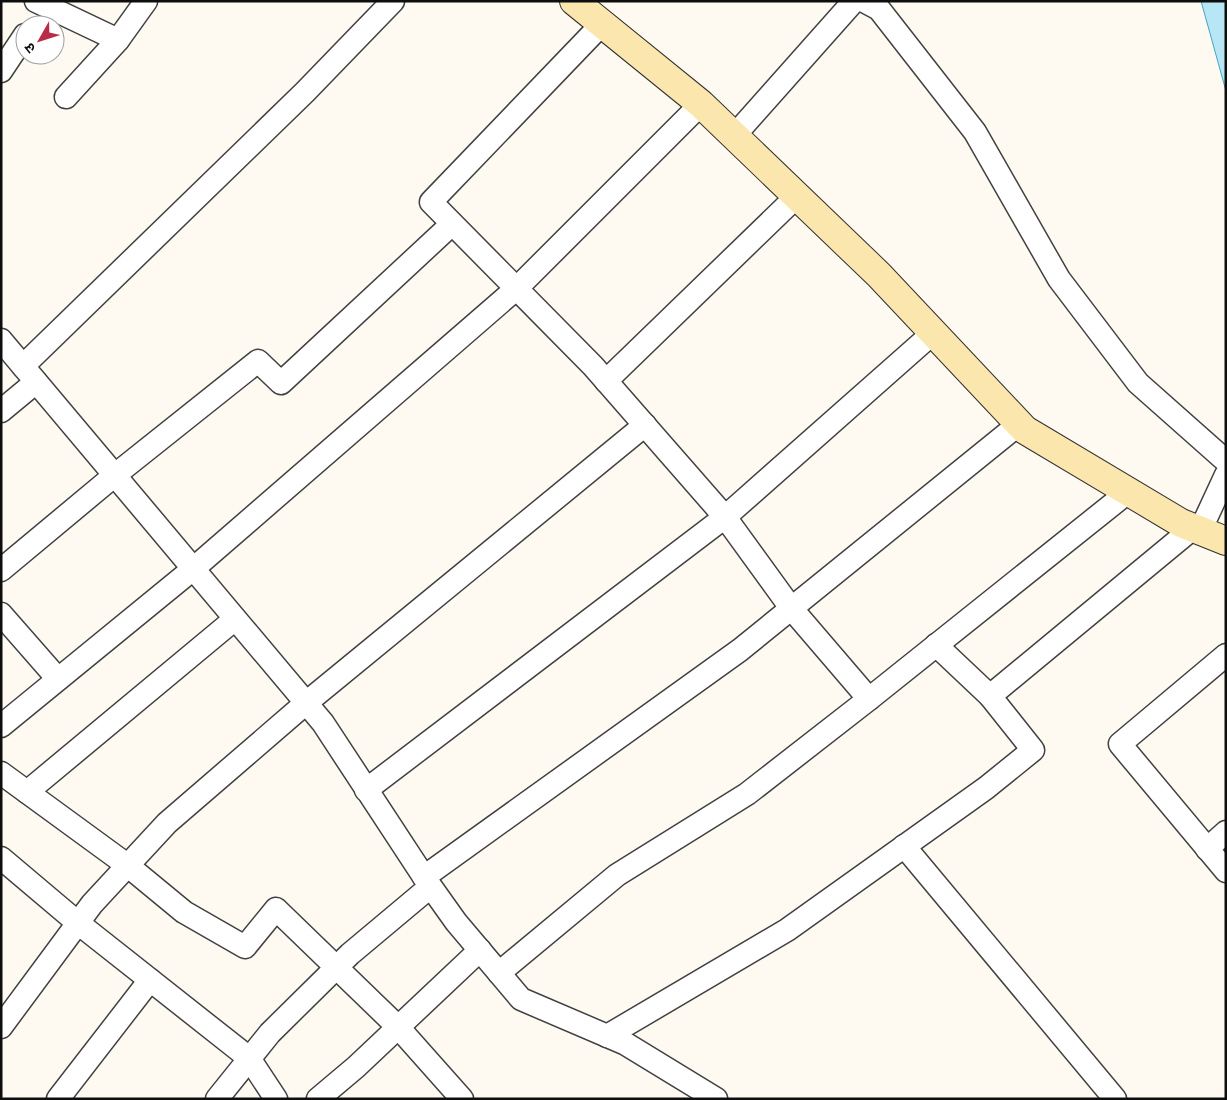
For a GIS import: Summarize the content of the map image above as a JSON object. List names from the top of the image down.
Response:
{
  "north": "bottom left"
}
